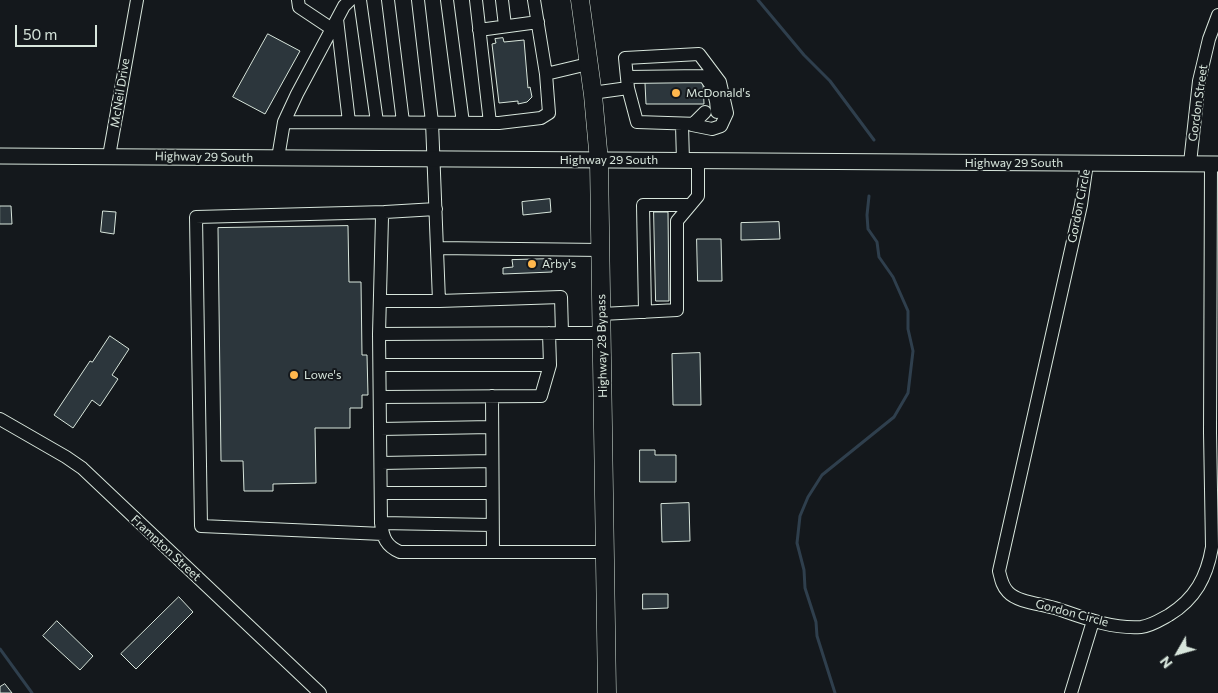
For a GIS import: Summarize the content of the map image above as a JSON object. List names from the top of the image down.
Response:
{
  "streets": {
    "highway": ["Highway 28 Bypass"],
    "main road": ["Highway 29 South"],
    "street": [
      "McNeil Drive",
      "Gordon Street",
      "Gordon Circle",
      "Frampton Street"
    ]
  },
  "crossings": [
    ["McNeil Drive", "Highway 29 South"],
    ["Gordon Street", "Highway 29 South"],
    ["Highway 29 South", "Gordon Circle"],
    ["Highway 29 South", "Highway 28 Bypass"]
  ],
  "places": ["McDonald's", "Arby's", "Lowe's"],
  "scale_bar": "50 m",
  "north": "bottom left"
}
